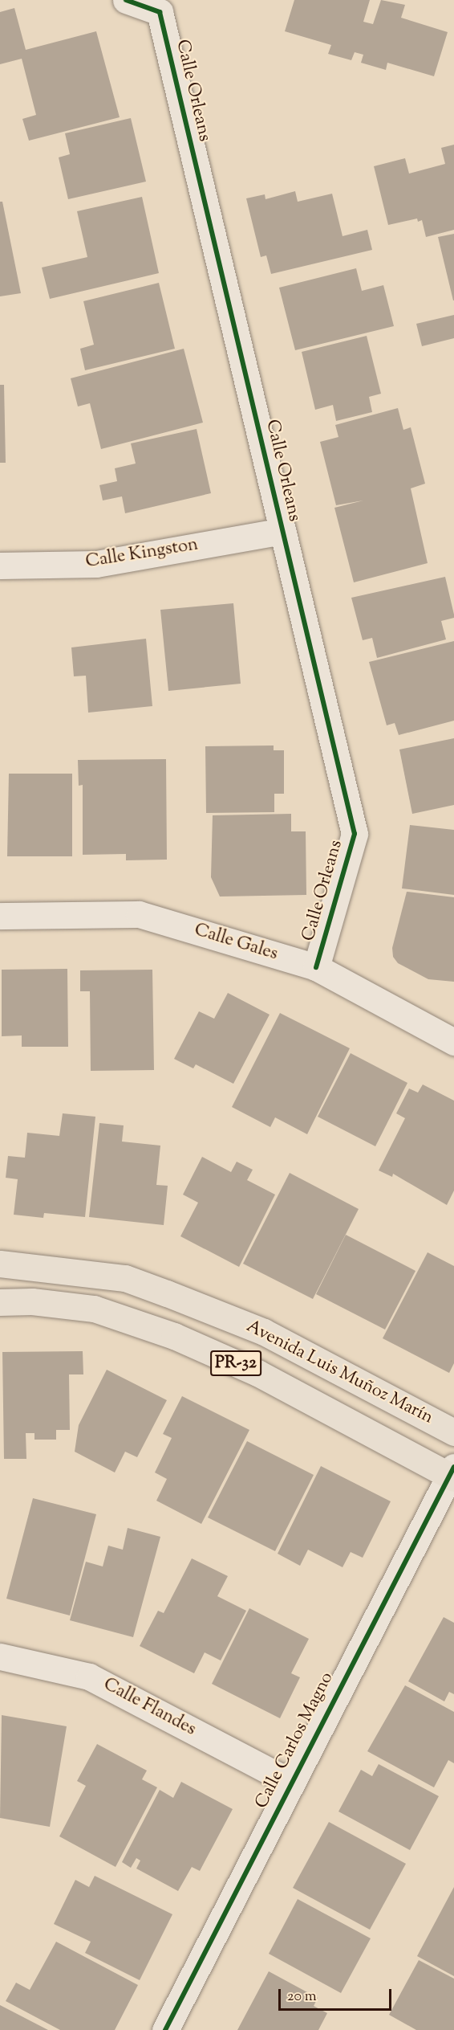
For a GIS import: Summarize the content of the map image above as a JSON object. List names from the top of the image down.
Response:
{
  "streets": {
    "main road": ["PR-32", "Avenida Luis Muñoz Marín"],
    "street": [
      "Calle Orleans",
      "Calle Kingston",
      "Calle Gales",
      "Calle Flandes",
      "Calle Carlos Magno"
    ]
  },
  "crossings": [
    ["Calle Orleans", "Calle Kingston"],
    ["Calle Orleans", "Calle Gales"],
    ["Avenida Luis Muñoz Marín", "Calle Carlos Magno"],
    ["Calle Flandes", "Calle Carlos Magno"]
  ],
  "scale_bar": "20 m"
}
